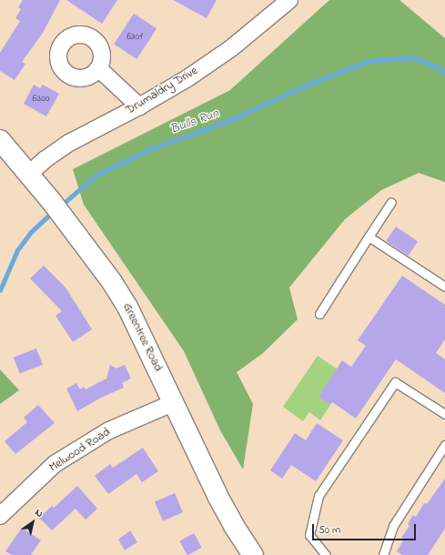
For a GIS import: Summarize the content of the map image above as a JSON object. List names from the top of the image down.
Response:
{
  "streets": {
    "street": ["Drumaldry Drive", "Greentree Road", "Melwood Road"]
  },
  "crossings": [
    ["Drumaldry Drive", "Greentree Road"],
    ["Greentree Road", "Melwood Road"]
  ],
  "water": ["Bulls Run"],
  "house_numbers": ["6301", "6300"],
  "scale_bar": "50 m",
  "north": "top right"
}
